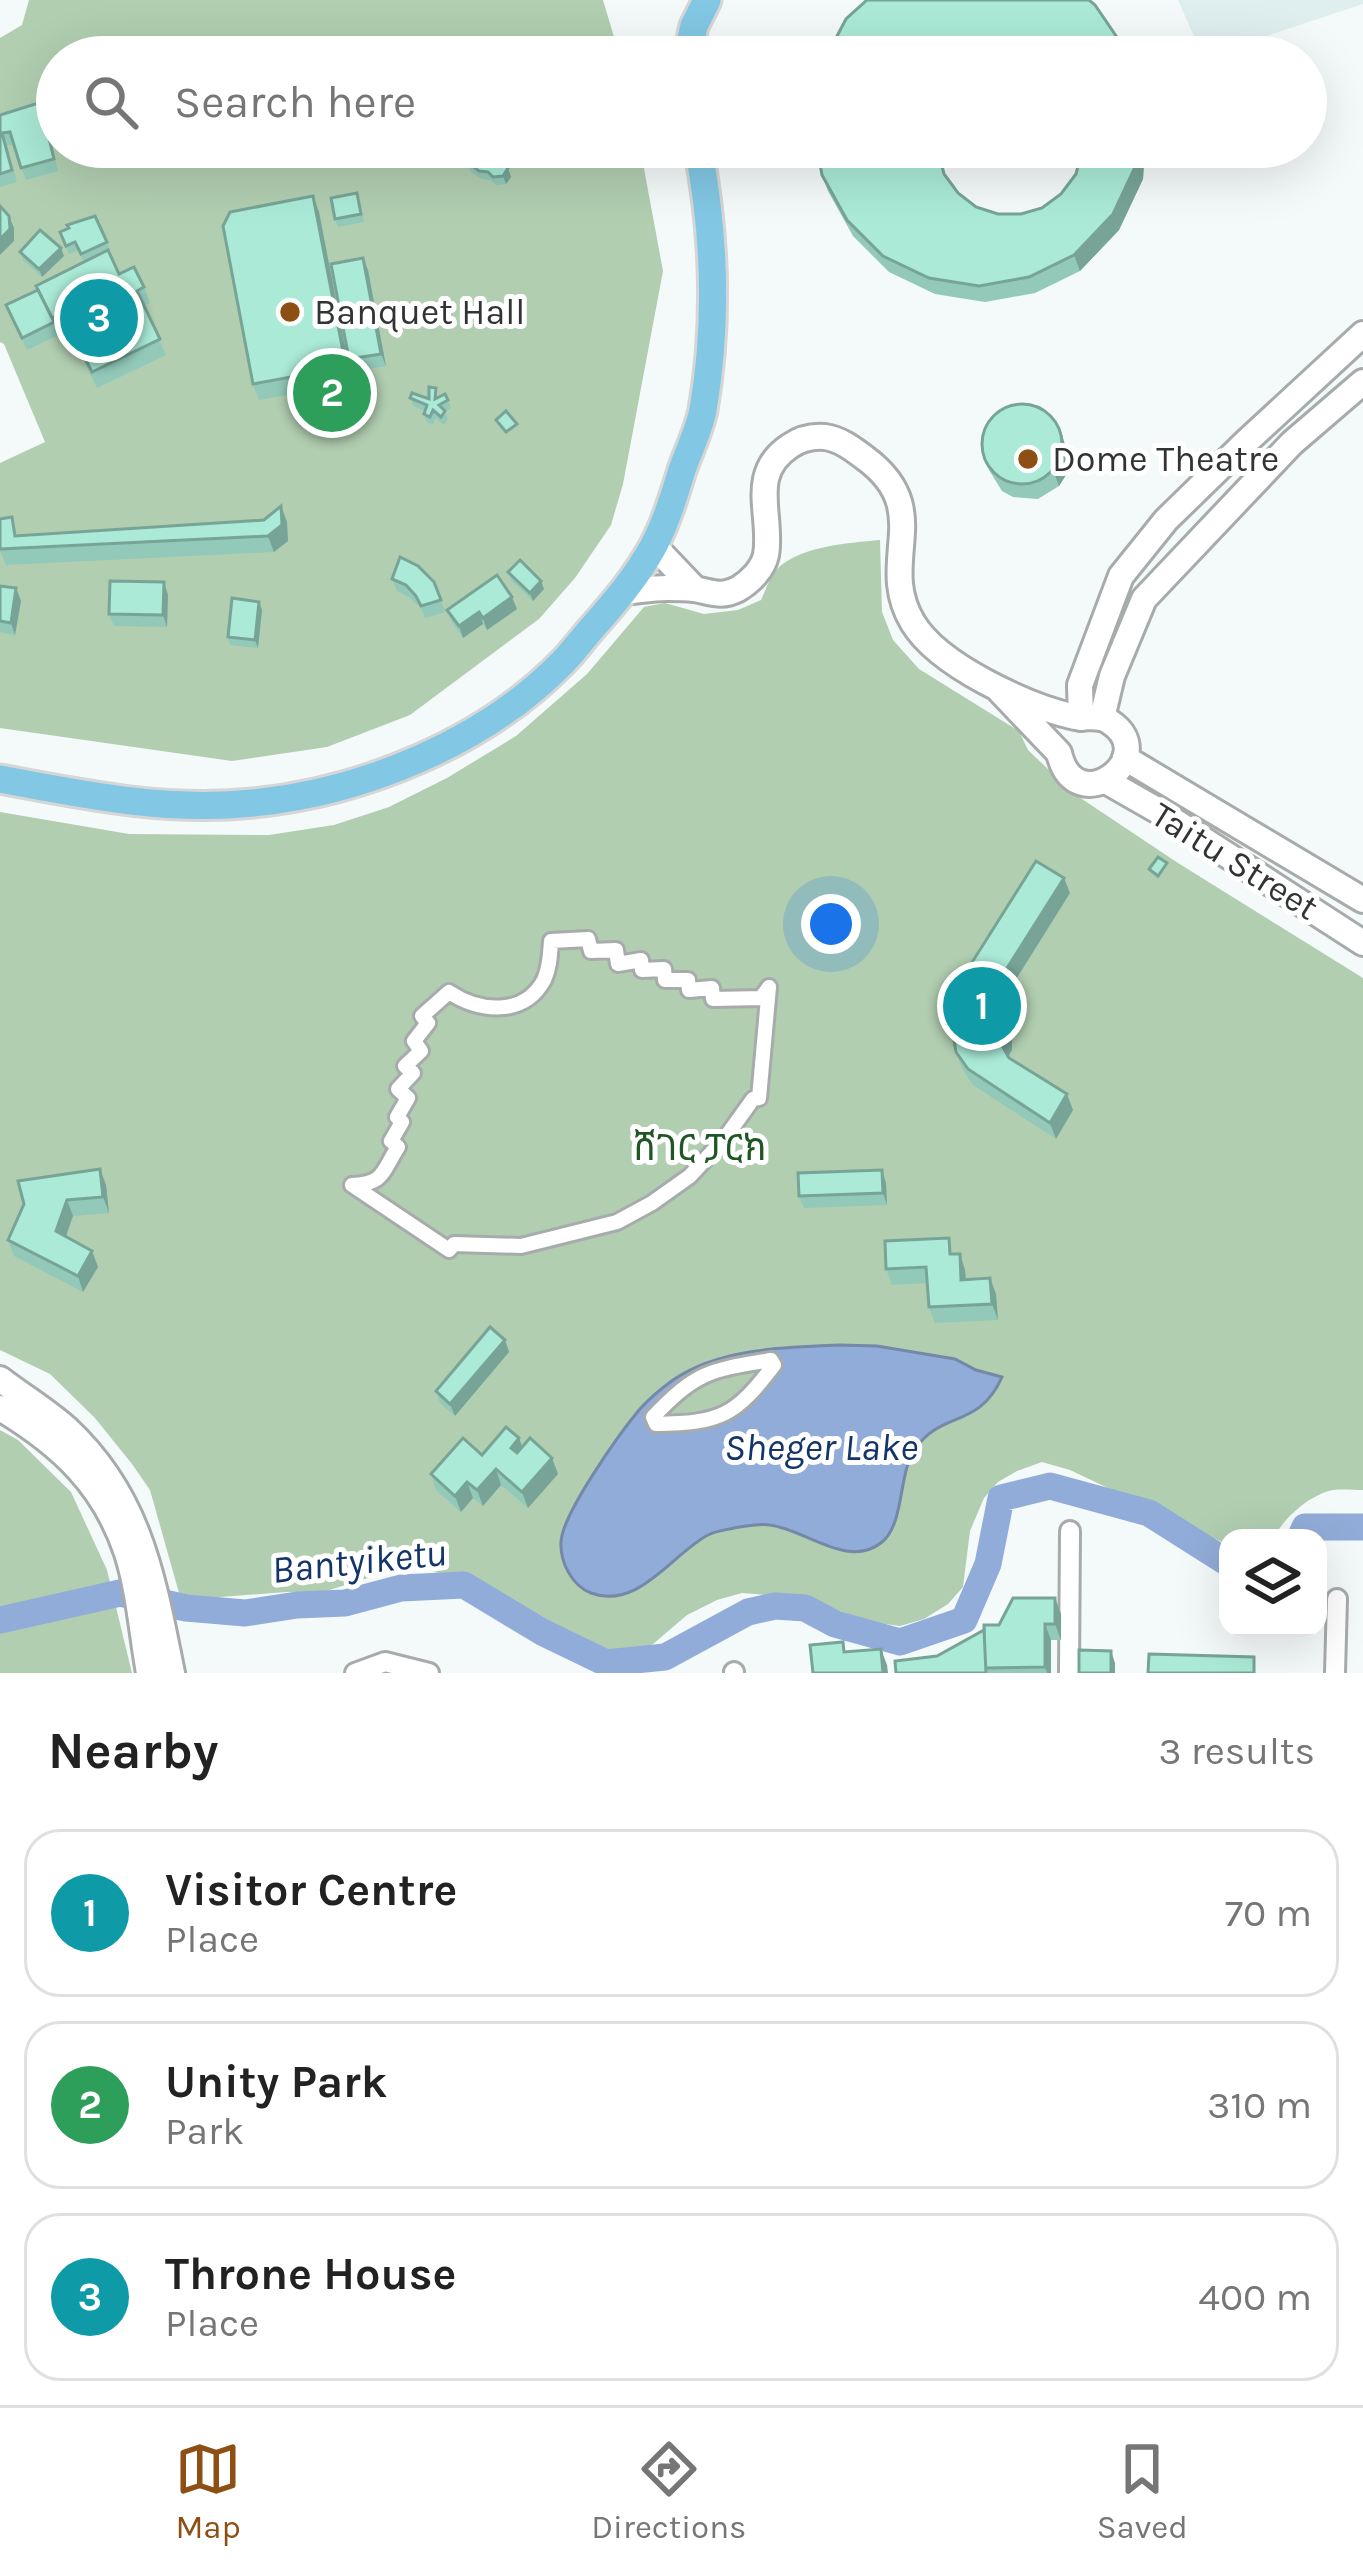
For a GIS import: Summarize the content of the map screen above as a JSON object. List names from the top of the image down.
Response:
{
  "streets": {
    "main road": ["Taitu Street"]
  },
  "water": ["Sheger Lake", "Bantyiketu"],
  "parks": ["ሸገር ፓርክ"],
  "places": ["Banquet Hall", "Dome Theatre"],
  "page": {
    "search": "Search here",
    "pins": ["3", "2", "1"],
    "heading": ["Nearby", "3 results"],
    "list": [
      {
        "mark": "1",
        "name": "Visitor Centre",
        "note": "Place",
        "value": "70 m"
      },
      {
        "mark": "2",
        "name": "Unity Park",
        "note": "Park",
        "value": "310 m"
      },
      {
        "mark": "3",
        "name": "Throne House",
        "note": "Place",
        "value": "400 m"
      }
    ],
    "nav": ["Map", "Directions", "Saved"]
  }
}
